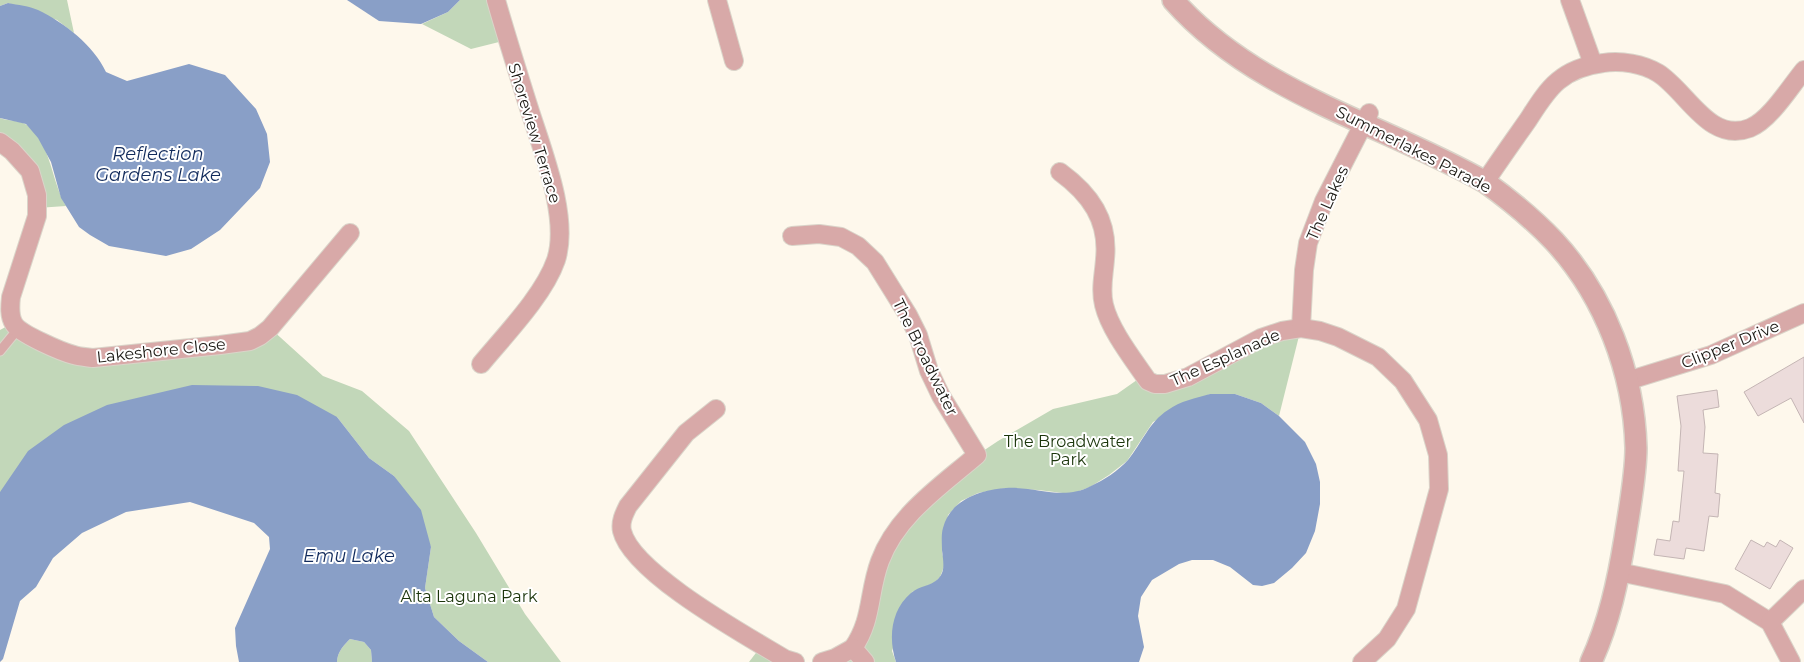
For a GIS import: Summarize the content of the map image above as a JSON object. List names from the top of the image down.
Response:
{
  "streets": {
    "street": [
      "Shoreview Terrace",
      "Summerlakes Parade",
      "The Lakes",
      "Clipper Drive",
      "Lakeshore Close",
      "The Broadwater",
      "The Esplanade"
    ]
  },
  "crossings": [
    ["Summerlakes Parade", "The Lakes"],
    ["Summerlakes Parade", "Clipper Drive"],
    ["The Lakes", "The Esplanade"]
  ],
  "water": ["Reflection Gardens Lake", "Emu Lake"],
  "parks": ["The Broadwater Park", "Alta Laguna Park"]
}
